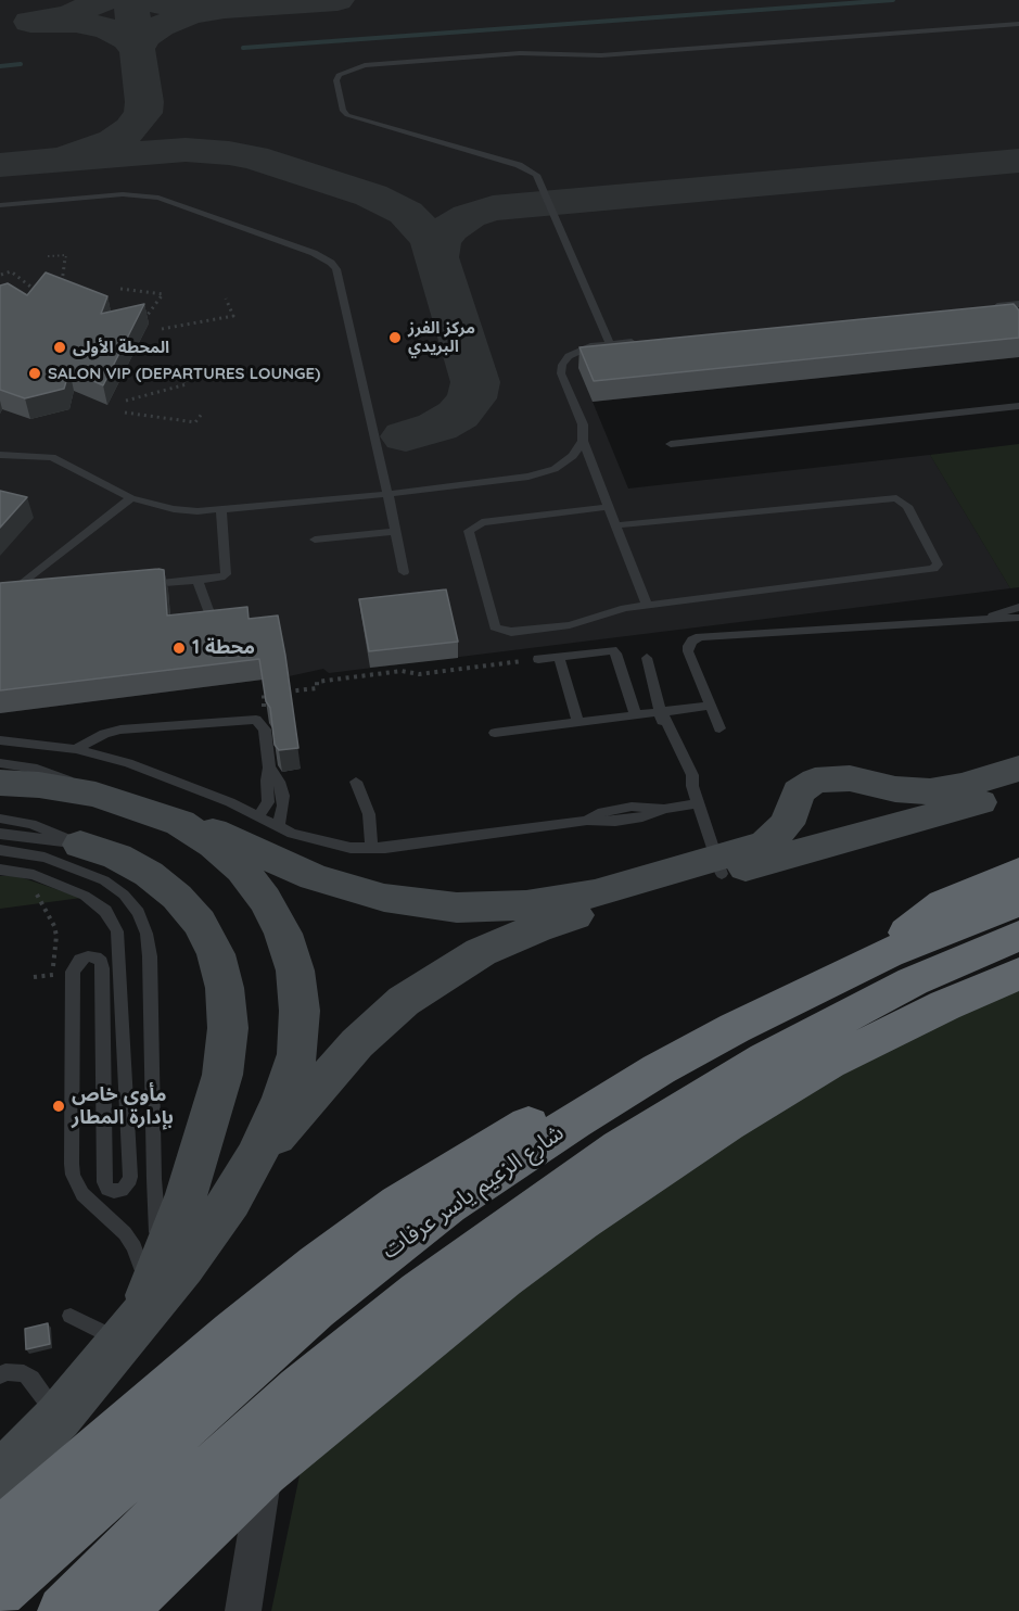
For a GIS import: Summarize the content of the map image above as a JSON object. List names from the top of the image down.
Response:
{
  "streets": {
    "highway": ["شارع الزعيم ياسر عرفات"]
  },
  "places": [
    "مركز الفرز البريدي",
    "المحطة الأولى",
    "SALON VIP (DEPARTURES LOUNGE)",
    "محطة 1",
    "مأوى خاص بإدارة المطار"
  ]
}
